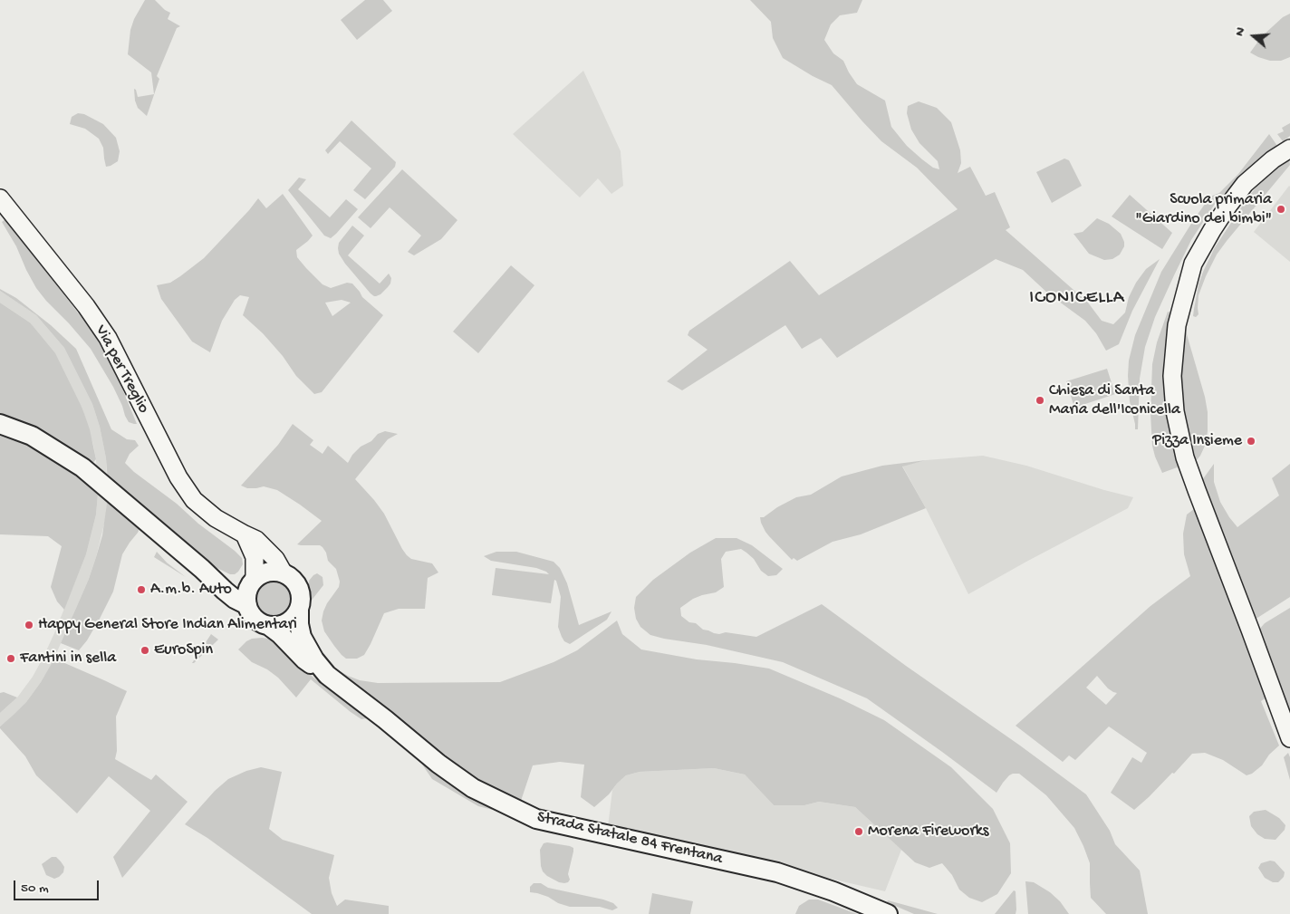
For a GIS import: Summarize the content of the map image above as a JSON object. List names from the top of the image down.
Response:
{
  "streets": {
    "main road": ["Via per Treglio", "Strada Statale 84 Frentana"]
  },
  "crossings": [
    ["Via per Treglio", "Strada Statale 84 Frentana"]
  ],
  "districts": ["ICONICELLA"],
  "places": [
    "Scuola primaria \"Giardino dei bimbi\"",
    "Chiesa di Santa Maria dell'Iconicella",
    "Pizza Insieme",
    "A.m.b. Auto",
    "Happy General Store Indian Alimentari",
    "EuroSpin",
    "Fantini in sella",
    "Morena Fireworks"
  ],
  "scale_bar": "50 m",
  "north": "left"
}
